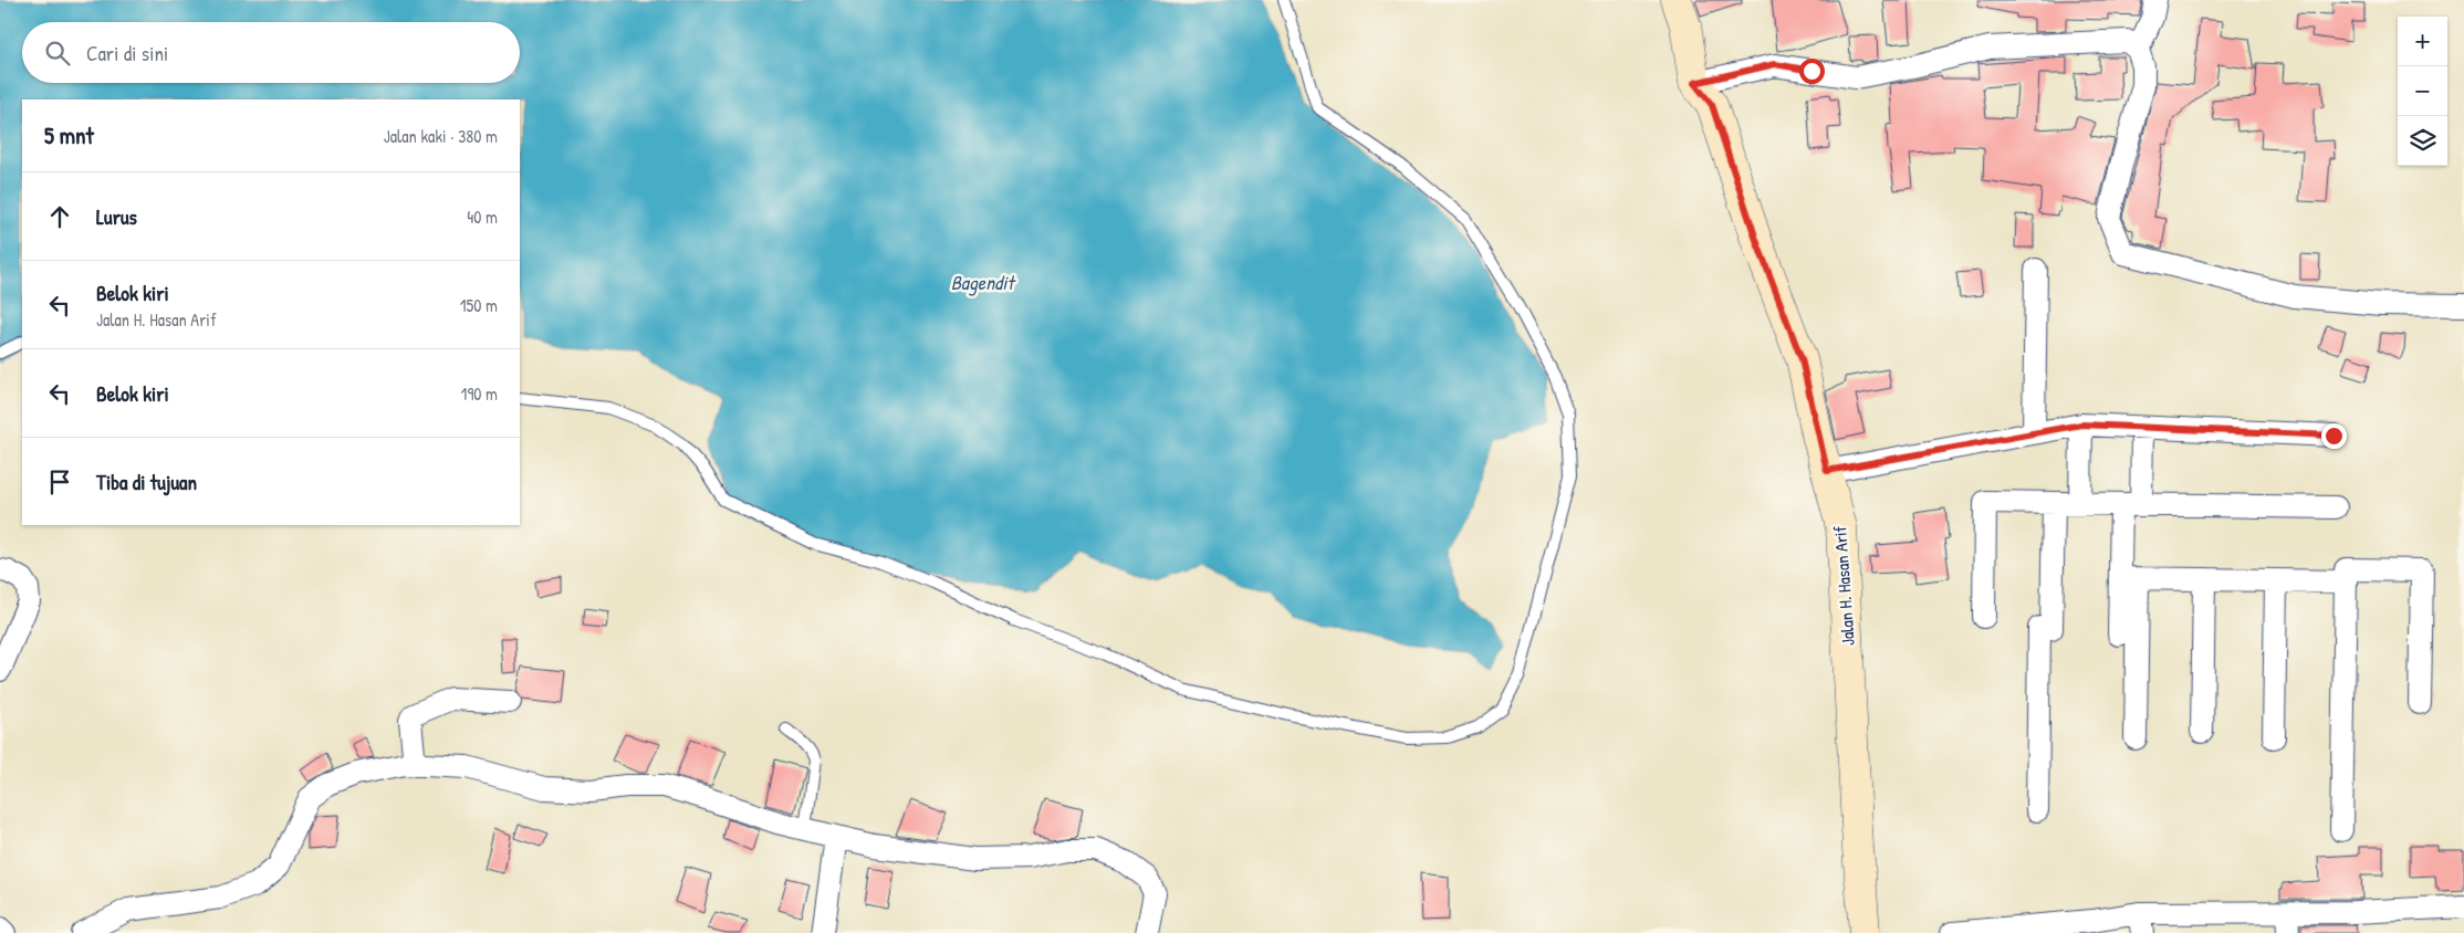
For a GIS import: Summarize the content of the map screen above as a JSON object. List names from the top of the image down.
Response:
{
  "streets": {
    "main road": ["Jalan H. Hasan Arif"]
  },
  "water": ["Bagendit"],
  "page": {
    "map_buttons": ["+", "−"],
    "search": "Cari di sini",
    "heading": ["5 mnt", "Jalan kaki · 380 m"],
    "list": [
      ["Lurus", "40 m"],
      ["Belok kiri", "Jalan H. Hasan Arif", "150 m"],
      ["Belok kiri", "190 m"],
      "Tiba di tujuan"
    ]
  }
}
